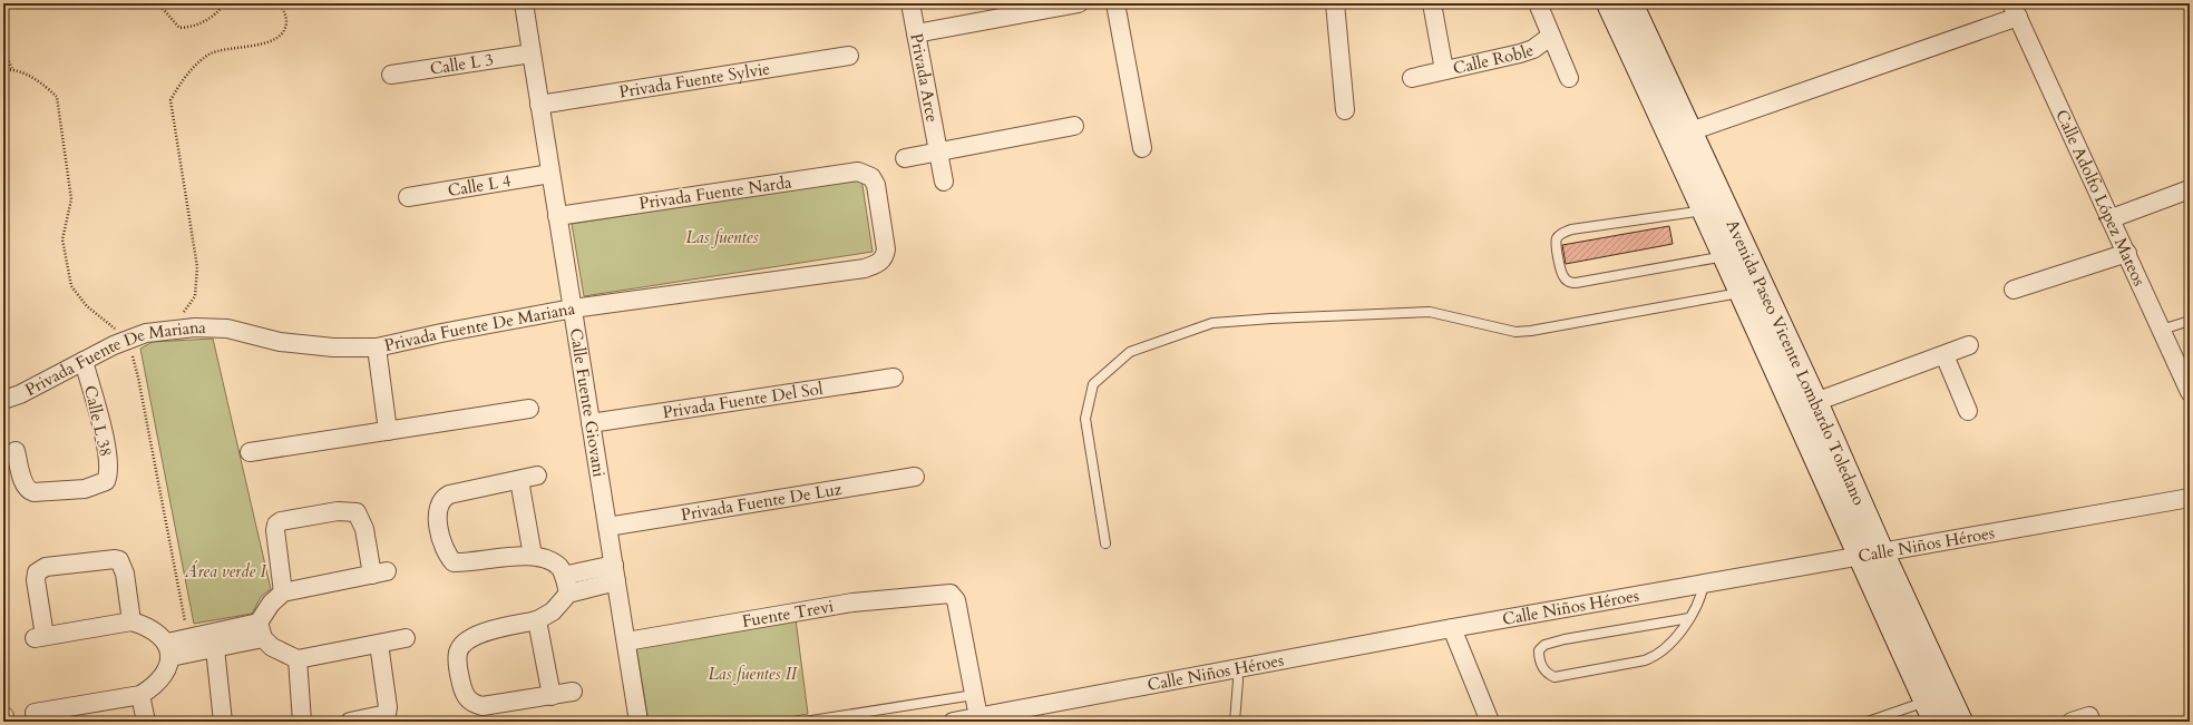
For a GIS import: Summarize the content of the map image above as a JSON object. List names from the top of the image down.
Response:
{
  "streets": {
    "main road": ["Avenida Paseo Vicente Lombardo Toledano"],
    "street": [
      "Calle Roble",
      "Calle L 3",
      "Privada Arce",
      "Privada Fuente Sylvie",
      "Calle L 4",
      "Privada Fuente Narda",
      "Calle Adolfo López Mateos",
      "Privada Fuente De Mariana",
      "Privada Fuente Del Sol",
      "Calle Fuente Giovani",
      "Calle L 38",
      "Privada Fuente De Luz",
      "Calle Niños Héroes",
      "Fuente Trevi"
    ]
  },
  "crossings": [
    ["Calle L 3", "Calle Fuente Giovani"],
    ["Privada Fuente Sylvie", "Calle Fuente Giovani"],
    ["Calle L 4", "Calle Fuente Giovani"],
    ["Privada Fuente Narda", "Privada Fuente De Mariana"],
    ["Privada Fuente Narda", "Calle Fuente Giovani"],
    ["Privada Fuente De Mariana", "Calle Fuente Giovani"],
    ["Privada Fuente De Mariana", "Calle L 38"],
    ["Avenida Paseo Vicente Lombardo Toledano", "Calle Niños Héroes"],
    ["Privada Fuente Del Sol", "Calle Fuente Giovani"],
    ["Calle Fuente Giovani", "Privada Fuente De Luz"],
    ["Calle Fuente Giovani", "Fuente Trevi"]
  ],
  "parks": ["Las fuentes", "Área verde I", "Las fuentes II"]
}
